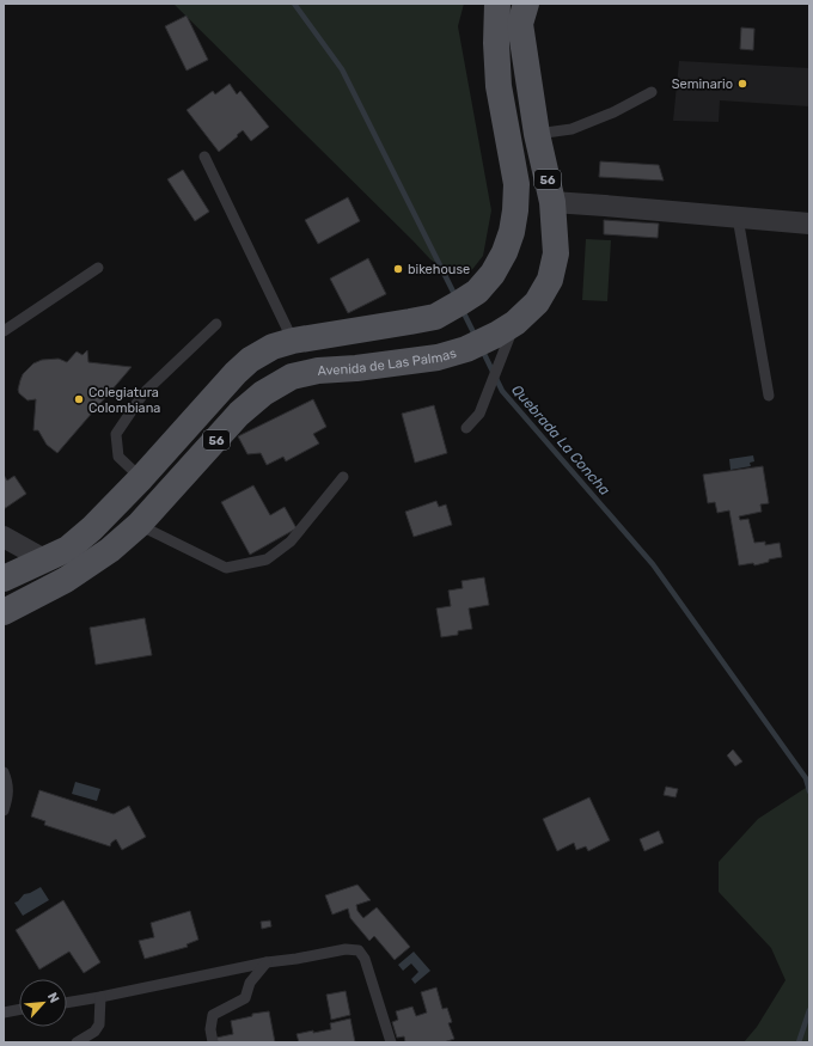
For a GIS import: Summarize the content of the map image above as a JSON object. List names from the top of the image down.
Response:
{
  "streets": {
    "main road": ["56", "Avenida de Las Palmas"]
  },
  "water": ["Quebrada La Concha"],
  "places": ["Seminario", "bikehouse", "Colegiatura Colombiana"],
  "north": "top right"
}
